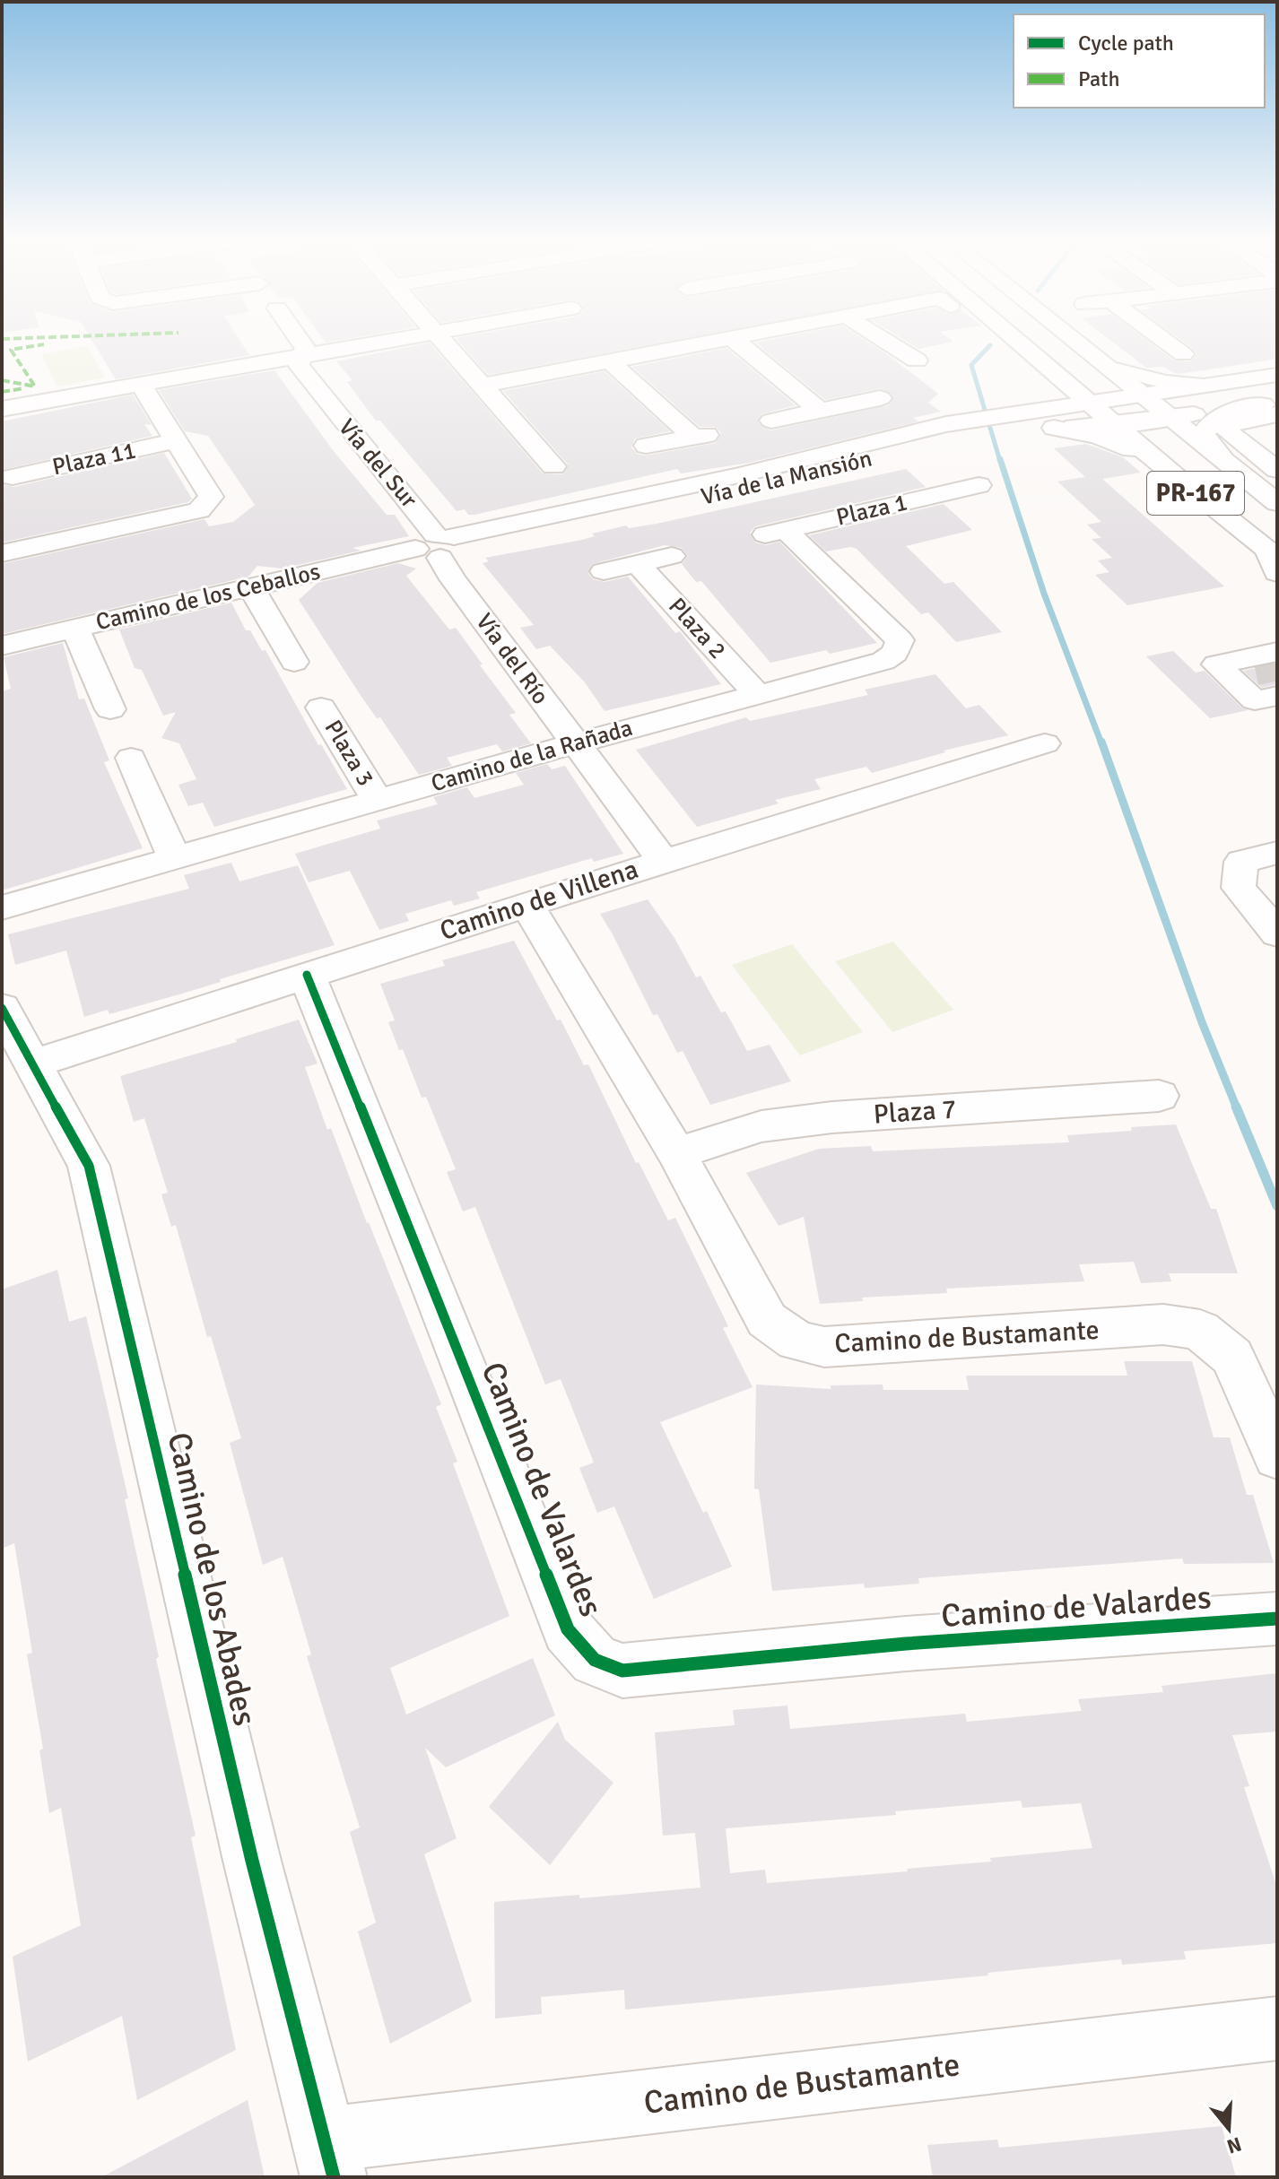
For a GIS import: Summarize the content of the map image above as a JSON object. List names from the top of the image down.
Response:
{
  "streets": {
    "street": [
      "Plaza 11",
      "Vía del Sur",
      "Vía de la Mansión",
      "PR-167",
      "Plaza 1",
      "Camino de los Ceballos",
      "Plaza 2",
      "Vía del Río",
      "Plaza 3",
      "Camino de la Rañada",
      "Camino de Villena",
      "Plaza 7",
      "Camino de Bustamante",
      "Camino de Valardes",
      "Camino de los Abades"
    ]
  },
  "crossings": [
    ["Vía del Sur", "Vía de la Mansión"],
    ["Vía del Sur", "Camino de los Ceballos"],
    ["Vía del Sur", "Vía del Río"],
    ["Vía de la Mansión", "PR-167"],
    ["Vía de la Mansión", "Camino de los Ceballos"],
    ["Vía de la Mansión", "Vía del Río"],
    ["Plaza 1", "Camino de la Rañada"],
    ["Camino de los Ceballos", "Vía del Río"],
    ["Plaza 2", "Camino de la Rañada"],
    ["Vía del Río", "Camino de la Rañada"],
    ["Vía del Río", "Camino de Villena"],
    ["Plaza 3", "Camino de la Rañada"],
    ["Camino de Villena", "Camino de Bustamante"],
    ["Camino de Villena", "Camino de Valardes"],
    ["Camino de Villena", "Camino de los Abades"],
    ["Plaza 7", "Camino de Bustamante"],
    ["Camino de Bustamante", "Camino de los Abades"]
  ],
  "legend": ["Cycle path", "Path"],
  "north": "bottom"
}
